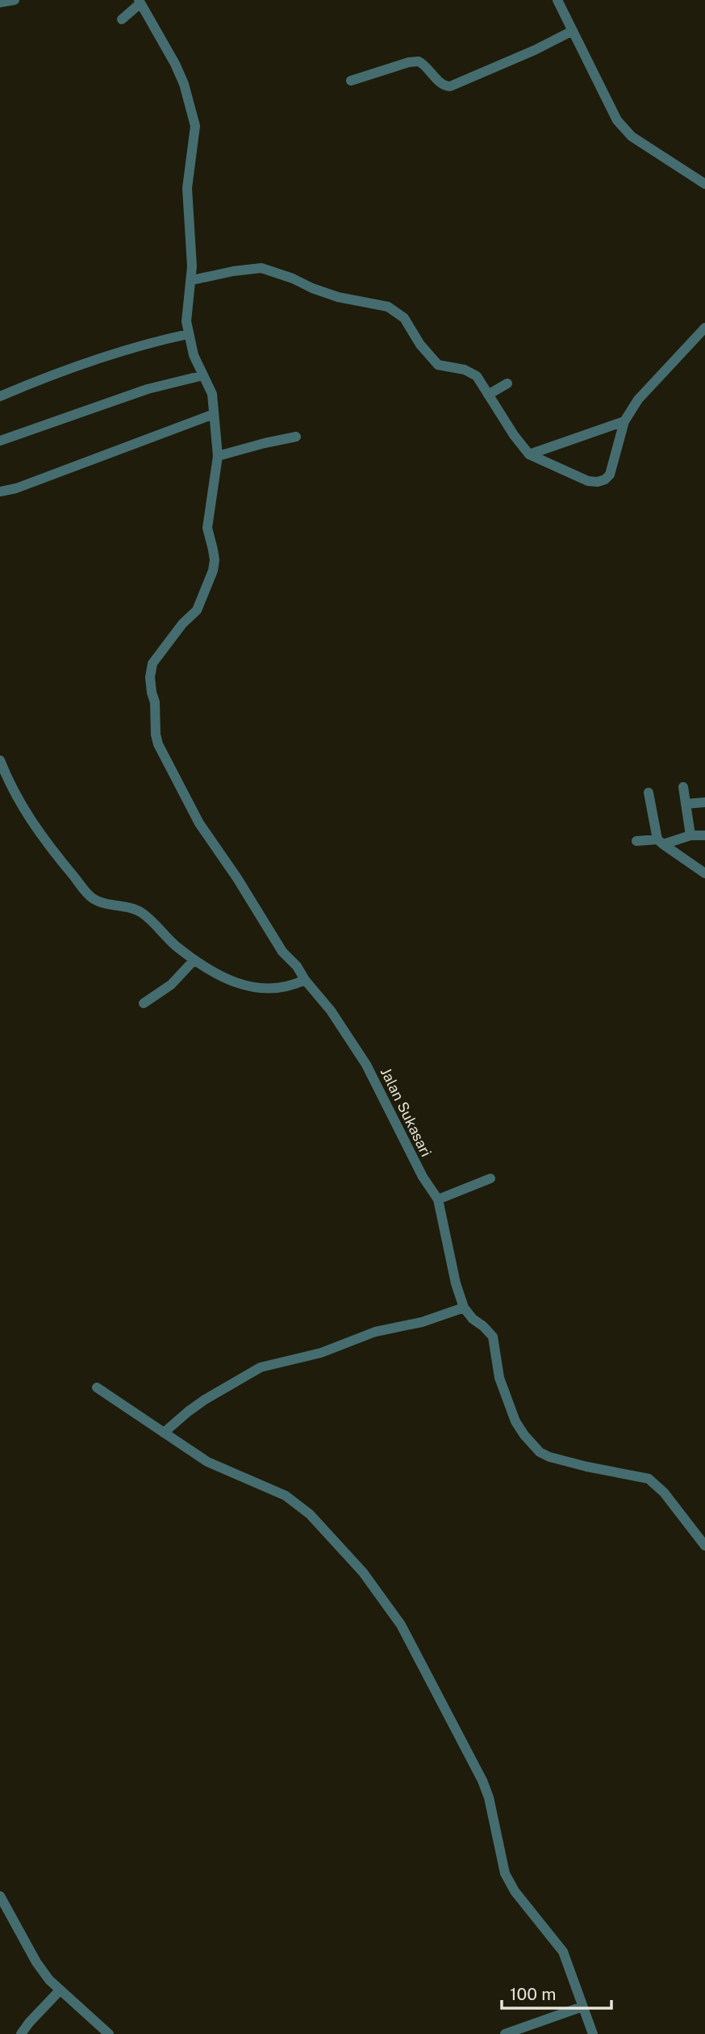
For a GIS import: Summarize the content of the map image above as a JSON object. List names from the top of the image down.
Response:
{
  "streets": {
    "street": ["Jalan Sukasari"]
  },
  "scale_bar": "100 m"
}
